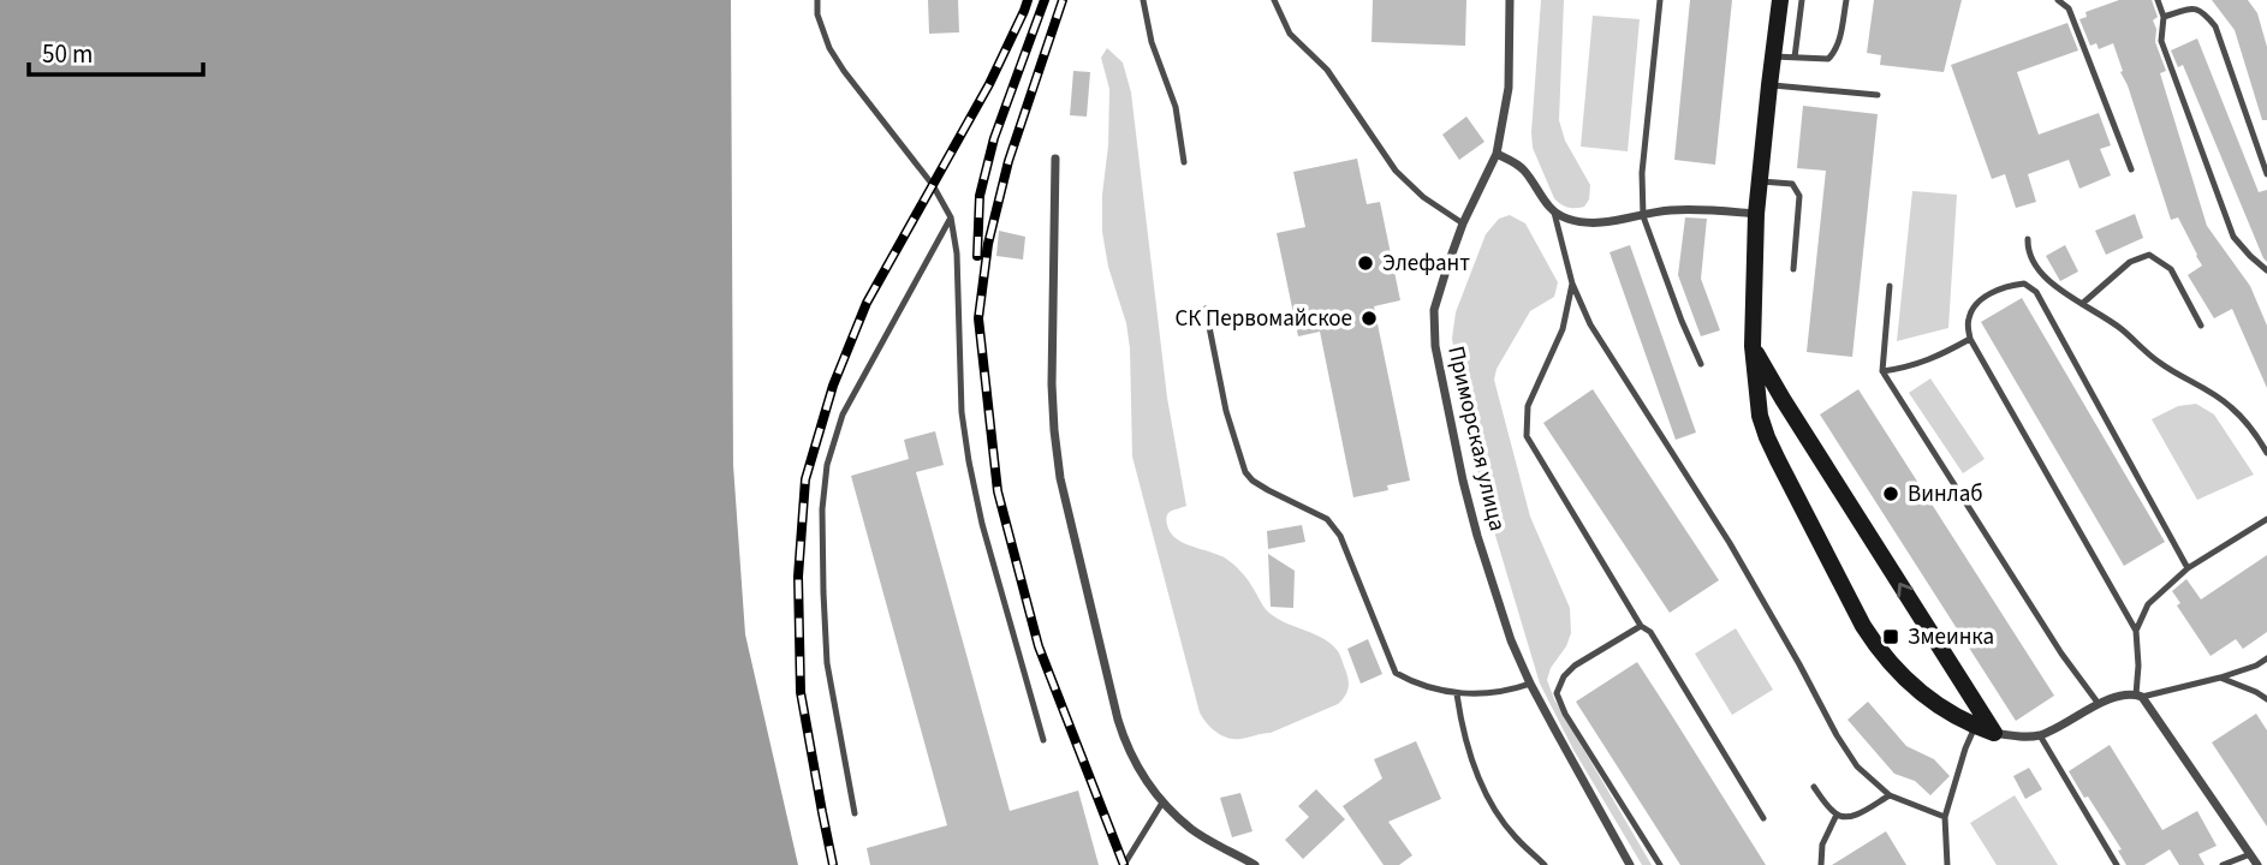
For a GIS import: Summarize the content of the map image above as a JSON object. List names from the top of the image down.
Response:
{
  "streets": {
    "street": ["Приморская улица"]
  },
  "places": {
    "other": ["Элефант", "СК Первомайское", "Винлаб"],
    "transit": ["Змеинка"]
  },
  "scale_bar": "50 m"
}
